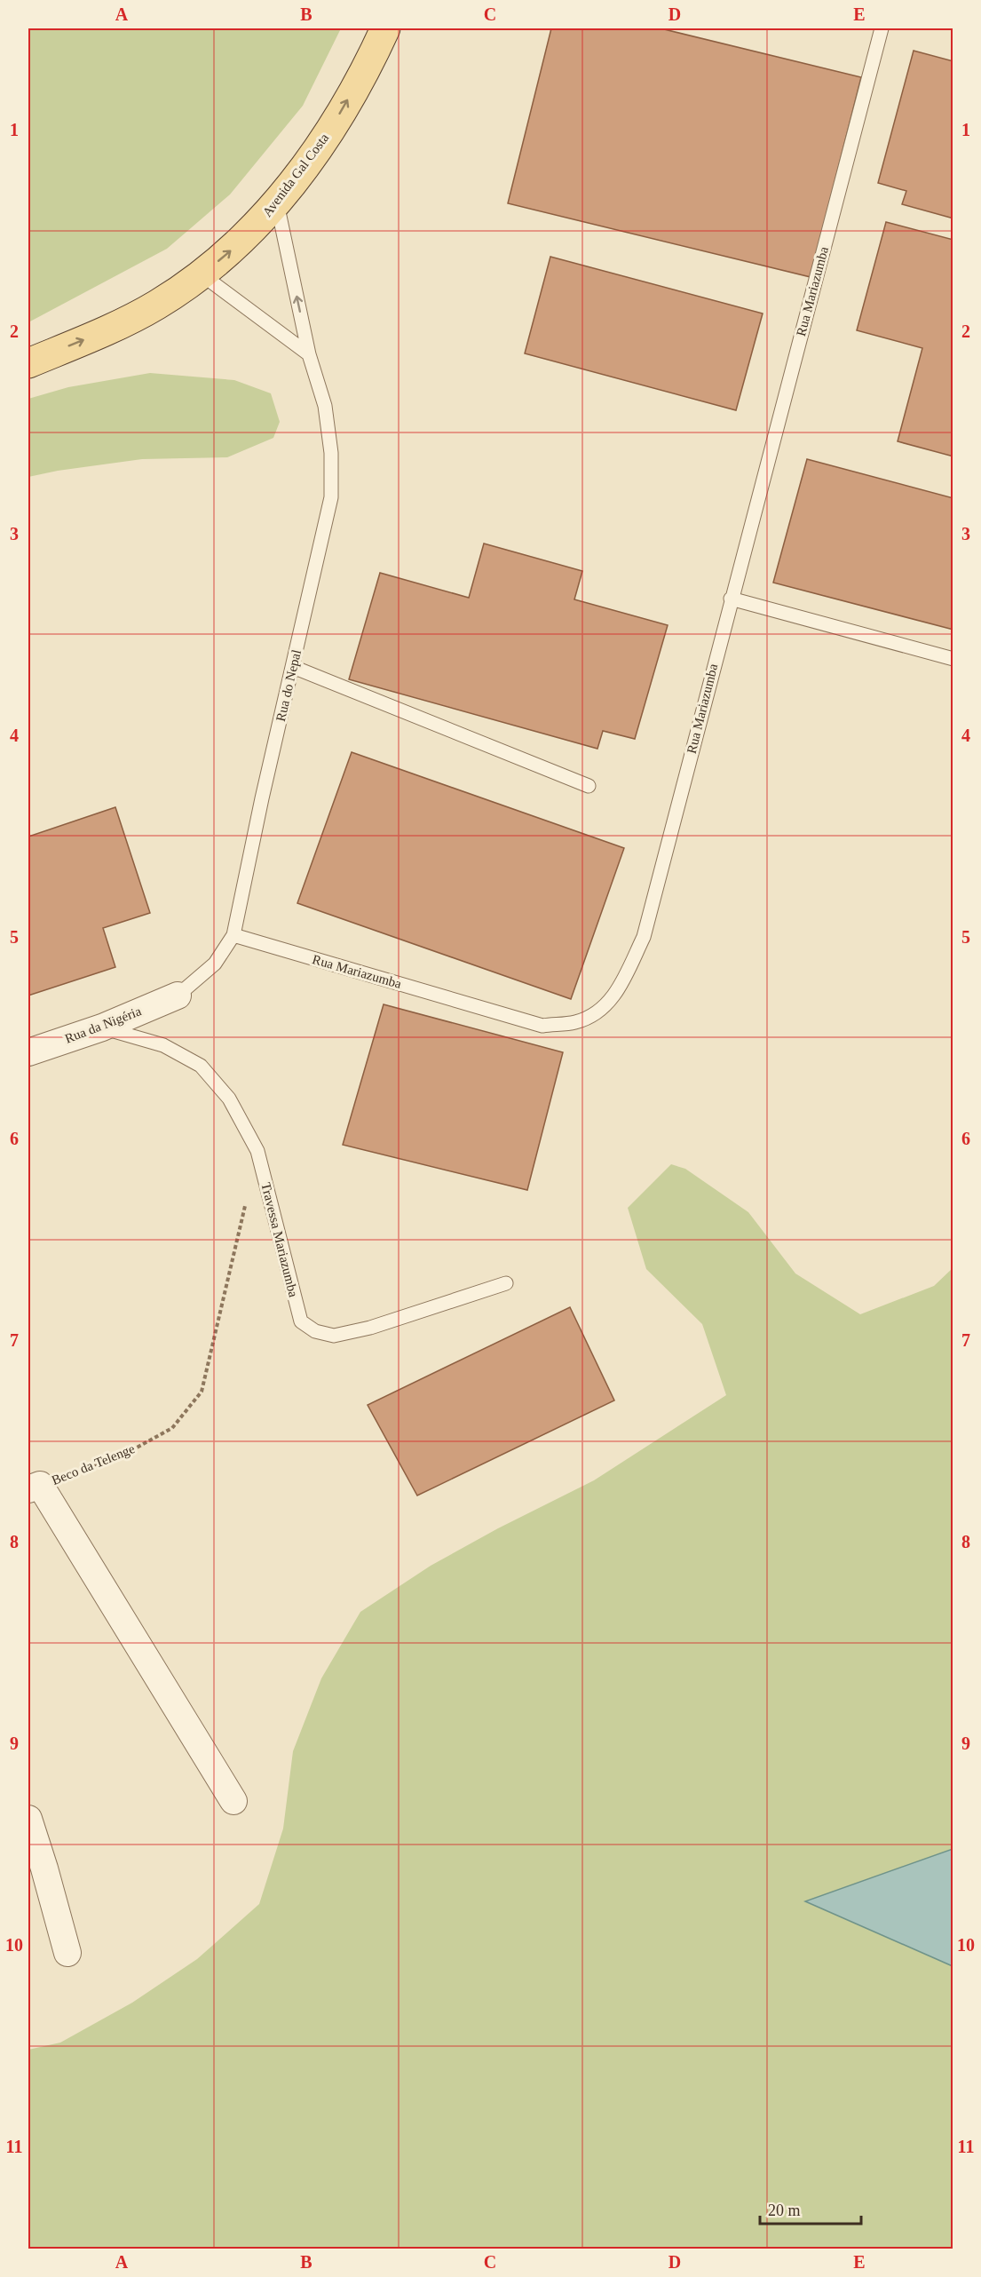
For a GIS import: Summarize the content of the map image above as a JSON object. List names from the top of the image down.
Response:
{
  "streets": {
    "main road": ["Avenida Gal Costa"],
    "street": ["Rua da Nigéria"],
    "lane": ["Rua Mariazumba", "Rua do Nepal", "Travessa Mariazumba"],
    "path": ["Beco da Telenge"]
  },
  "crossings": [
    ["Avenida Gal Costa", "Rua do Nepal"],
    ["Rua Mariazumba", "Rua do Nepal"],
    ["Rua do Nepal", "Rua da Nigéria"],
    ["Rua da Nigéria", "Travessa Mariazumba"]
  ],
  "one_way": ["Avenida Gal Costa"],
  "scale_bar": "20 m",
  "grid": {
    "columns": [
      "A",
      "B",
      "C",
      "D",
      "E"
    ],
    "rows": [
      "1",
      "2",
      "3",
      "4",
      "5",
      "6",
      "7",
      "8",
      "9",
      "10",
      "11"
    ]
  }
}
